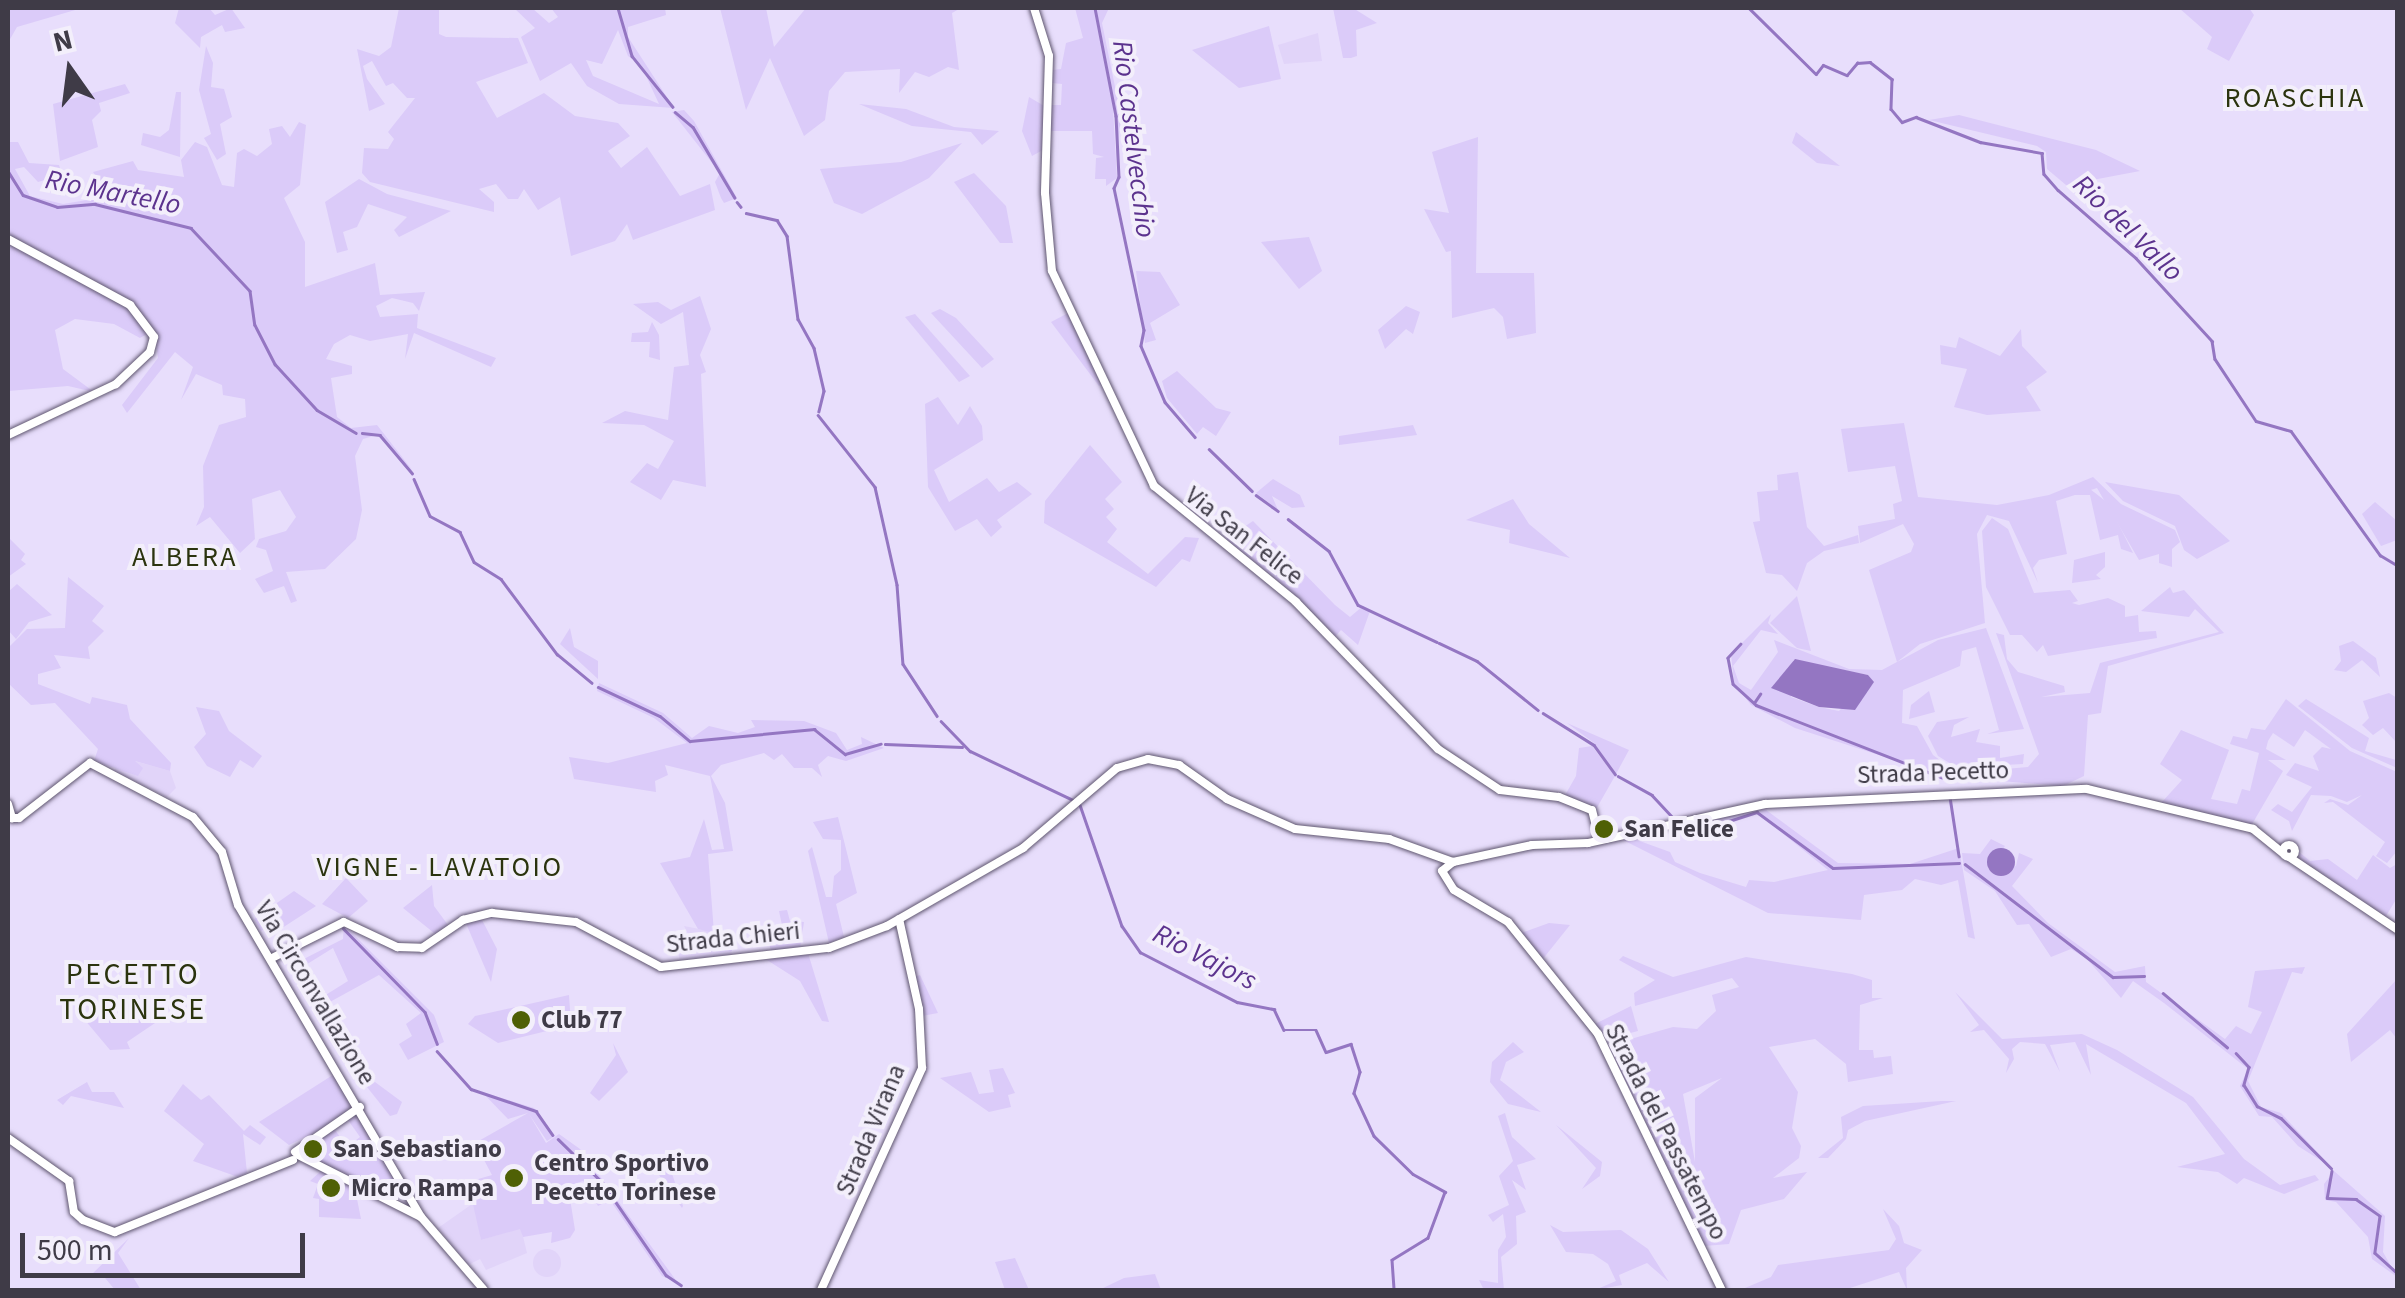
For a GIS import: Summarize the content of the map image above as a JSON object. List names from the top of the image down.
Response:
{
  "streets": {
    "main road": [
      "Via San Felice",
      "Strada Pecetto",
      "Strada Chieri",
      "Via Circonvallazione",
      "Strada Virana",
      "Strada del Passatempo"
    ]
  },
  "crossings": [
    ["Via San Felice", "Strada Pecetto"],
    ["Strada Chieri", "Via Circonvallazione"],
    ["Strada Chieri", "Strada Virana"],
    ["Strada Chieri", "Strada del Passatempo"]
  ],
  "districts": [
    "ROASCHIA",
    "ALBERA",
    "VIGNE - LAVATOIO",
    "PECETTO TORINESE"
  ],
  "water": [
    "Rio Castelvecchio",
    "Rio Martello",
    "Rio del Vallo",
    "Rio Vajors"
  ],
  "places": [
    "San Felice",
    "Club 77",
    "San Sebastiano",
    "Centro Sportivo Pecetto Torinese",
    "Micro Rampa"
  ],
  "scale_bar": "500 m",
  "north": "top"
}
